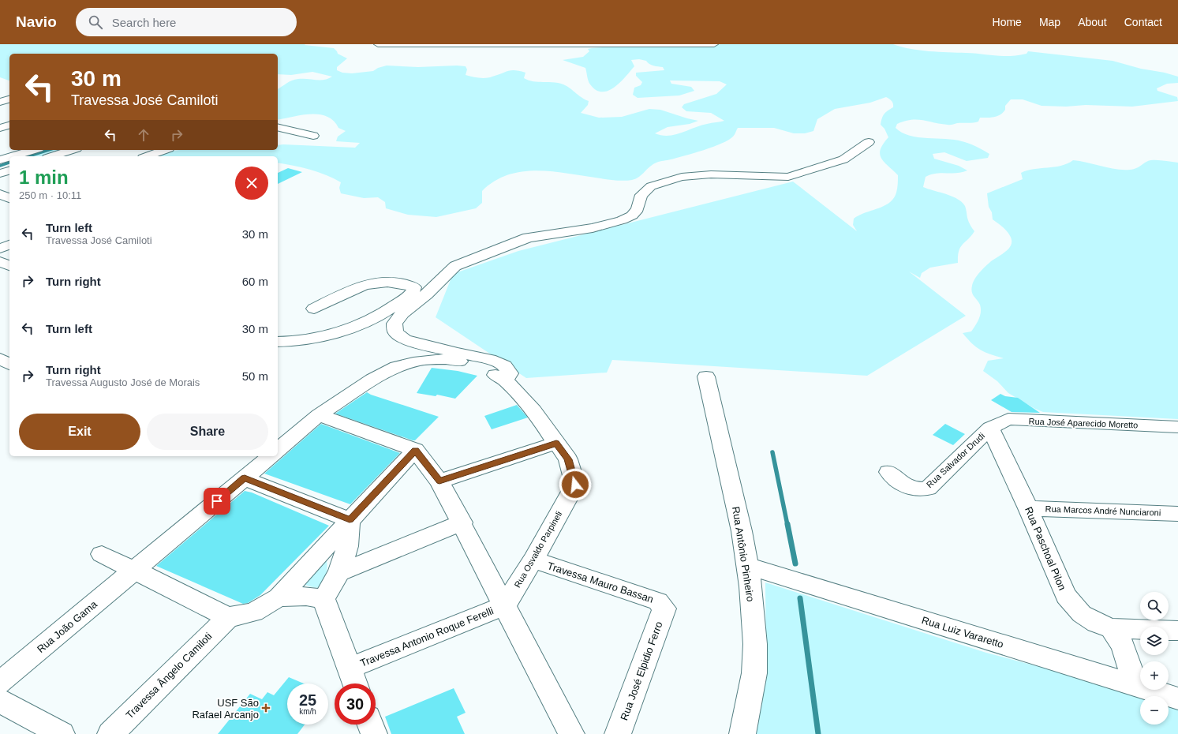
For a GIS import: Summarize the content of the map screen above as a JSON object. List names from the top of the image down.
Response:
{
  "streets": {
    "street": [
      "Rua José Aparecido Moretto",
      "Rua Salvador Drudi",
      "Rua Marcos André Nunciaroni",
      "Rua Paschoal Pilon",
      "Rua Osvaldo Parpineli",
      "Rua Antônio Pinheiro",
      "Travessa Mauro Bassan",
      "Rua João Gama",
      "Rua Luiz Vararetto",
      "Travessa Antonio Roque Ferelli",
      "Rua José Elpidio Ferro",
      "Travessa Ângelo Camiloti"
    ]
  },
  "crossings": [
    ["Rua José Aparecido Moretto", "Rua Salvador Drudi"],
    ["Rua José Aparecido Moretto", "Rua Paschoal Pilon"],
    ["Rua Salvador Drudi", "Rua Paschoal Pilon"],
    ["Rua Marcos André Nunciaroni", "Rua Paschoal Pilon"],
    ["Rua Osvaldo Parpineli", "Travessa Mauro Bassan"],
    ["Rua Osvaldo Parpineli", "Travessa Antonio Roque Ferelli"],
    ["Rua Antônio Pinheiro", "Rua Luiz Vararetto"],
    ["Travessa Mauro Bassan", "Rua José Elpidio Ferro"]
  ],
  "places": {
    "health": ["USF São Rafael Arcanjo"]
  },
  "page": {
    "header": "Navio",
    "search": "Search here",
    "nav": [
      "Home",
      "Map",
      "About",
      "Contact"
    ],
    "turn": ["30 m", "Travessa José Camiloti"],
    "heading": ["1 min", "250 m · 10:11"],
    "list": [
      {
        "name": "Turn left",
        "note": "Travessa José Camiloti",
        "value": "30 m"
      },
      {
        "name": "Turn right",
        "value": "60 m"
      },
      {
        "name": "Turn left",
        "value": "30 m"
      },
      {
        "name": "Turn right",
        "note": "Travessa Augusto José de Morais",
        "value": "50 m"
      }
    ],
    "buttons": ["Exit", "Share"],
    "map_buttons": ["+", "−"],
    "speed": "25 km/h",
    "limit": "30"
  }
}
